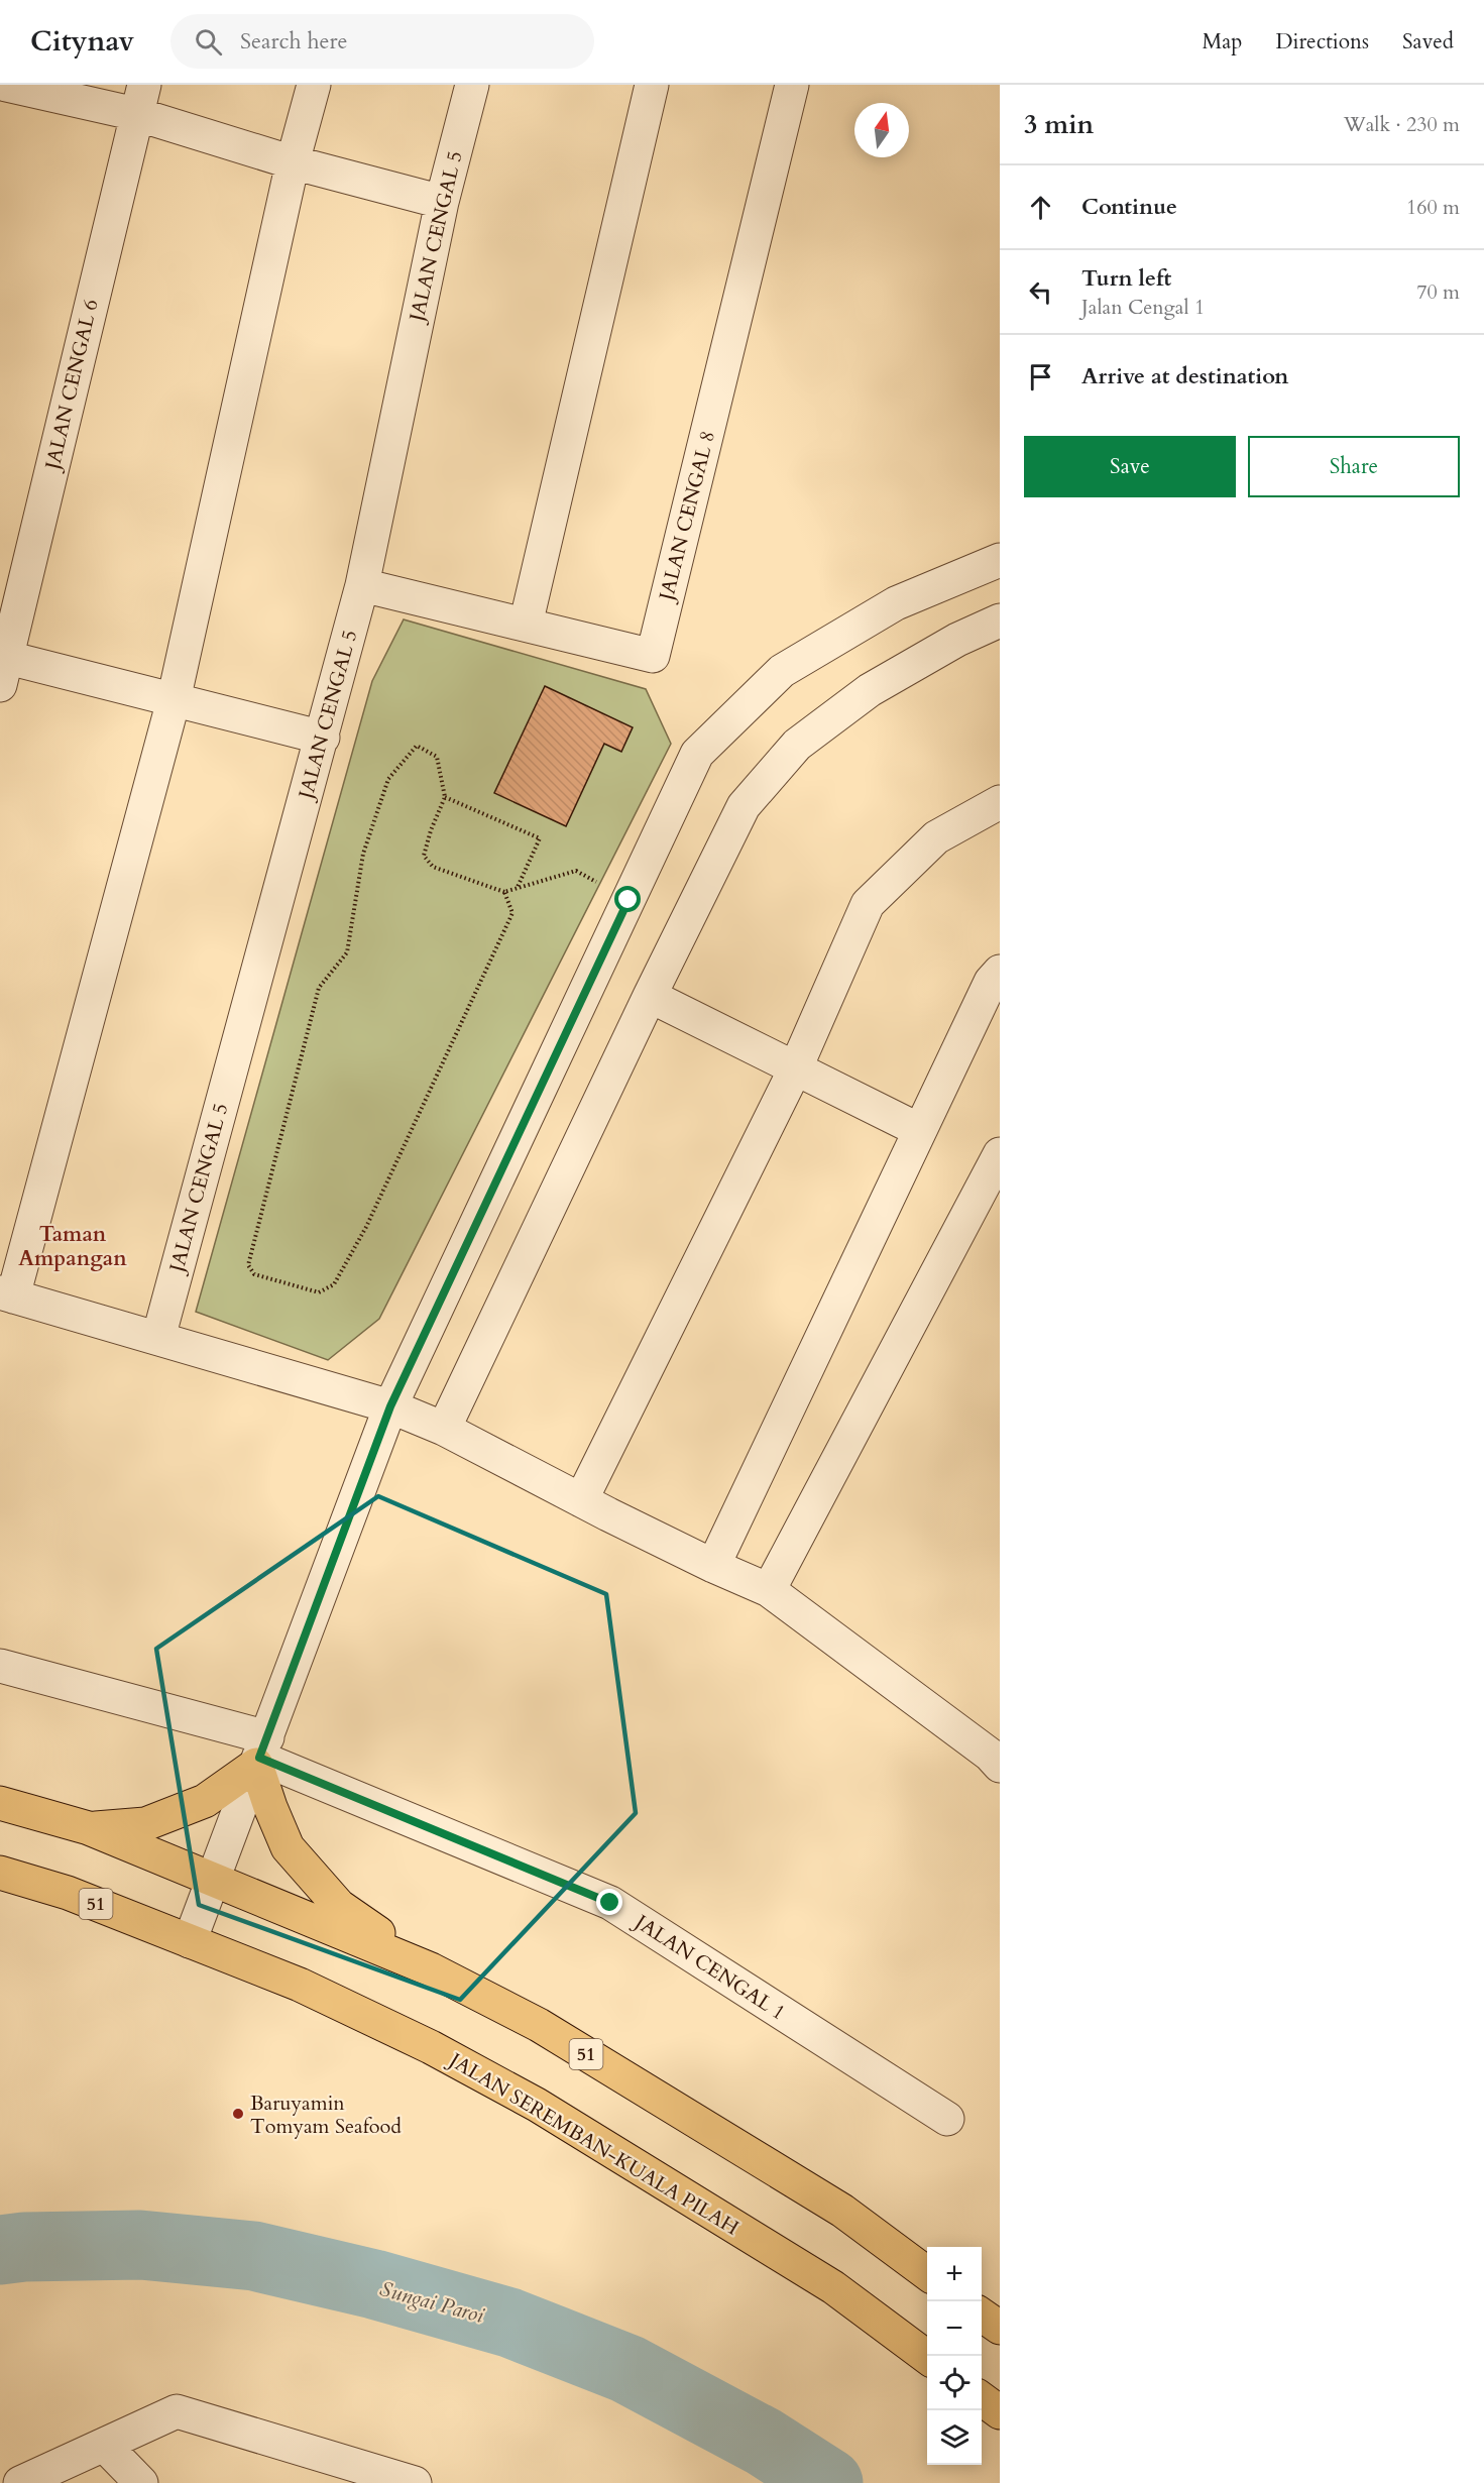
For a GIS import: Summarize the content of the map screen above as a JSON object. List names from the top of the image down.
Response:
{
  "streets": {
    "highway": ["51", "JALAN SEREMBAN-KUALA PILAH"],
    "street": [
      "JALAN CENGAL 5",
      "JALAN CENGAL 6",
      "JALAN CENGAL 8",
      "JALAN CENGAL 1"
    ]
  },
  "crossings": [
    ["JALAN CENGAL 5", "JALAN CENGAL 8"]
  ],
  "districts": ["Taman Ampangan"],
  "water": ["Sungai Paroi"],
  "places": ["Baruyamin Tomyam Seafood"],
  "north": "top",
  "page": {
    "header": "Citynav",
    "search": "Search here",
    "nav": ["Map", "Directions", "Saved"],
    "heading": ["3 min", "Walk · 230 m"],
    "list": [
      ["Continue", "160 m"],
      ["Turn left", "Jalan Cengal 1", "70 m"],
      "Arrive at destination"
    ],
    "buttons": ["Save", "Share"],
    "map_buttons": ["+", "−"]
  }
}
